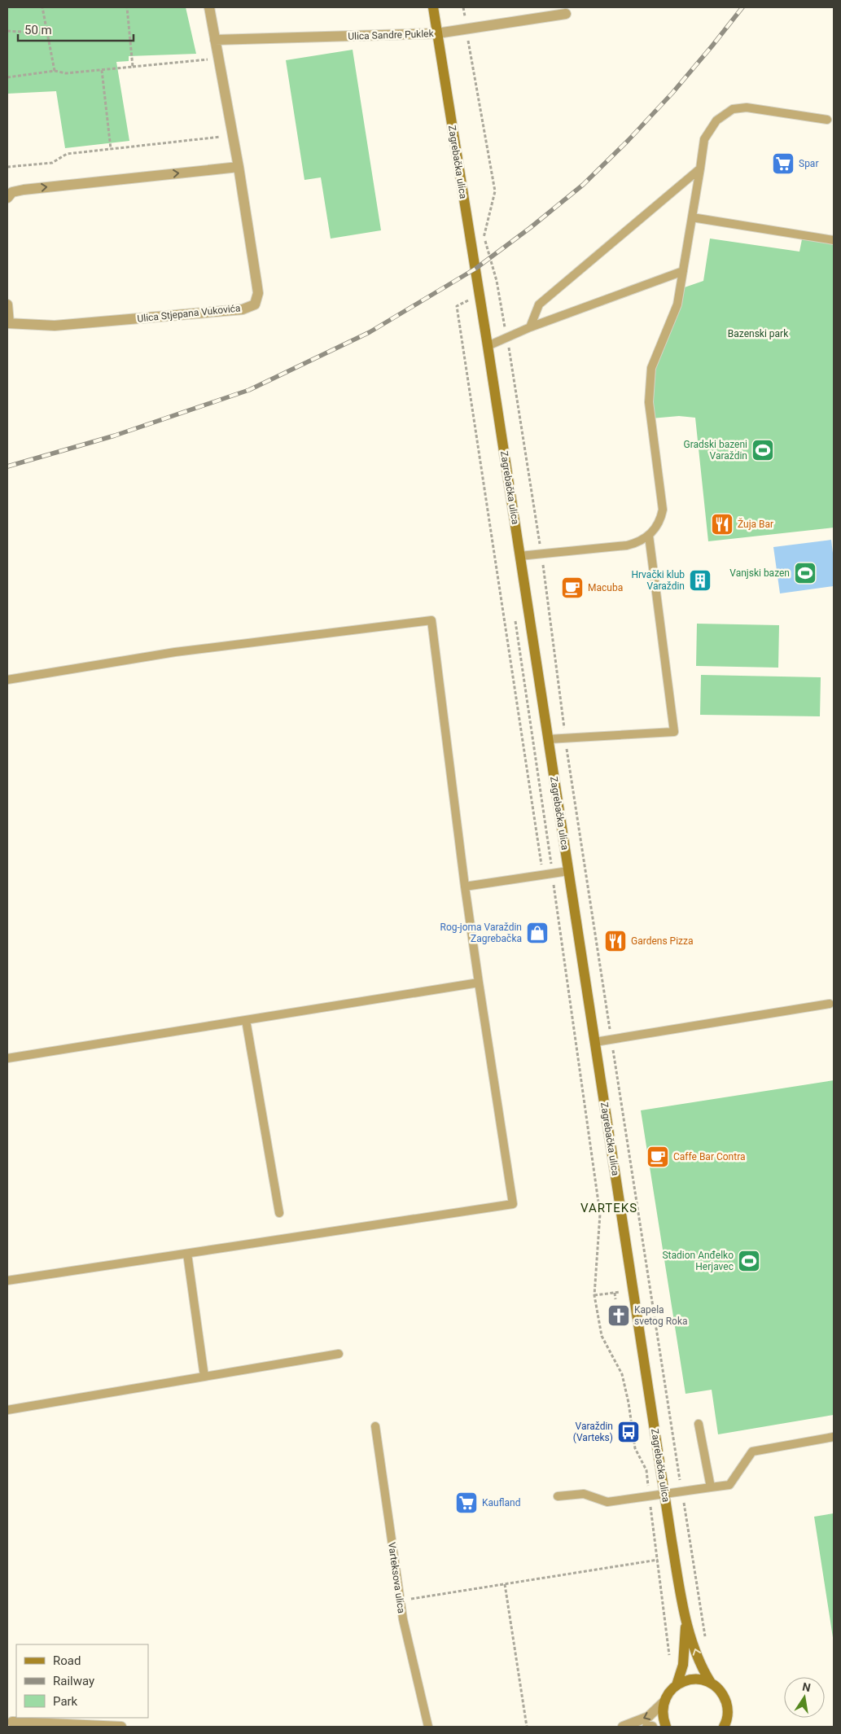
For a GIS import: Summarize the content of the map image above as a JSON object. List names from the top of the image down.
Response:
{
  "streets": {
    "main road": ["Zagrebačka ulica"],
    "street": ["Ulica Sandre Puklek", "Ulica Stjepana Vukovića"],
    "lane": ["Varteksova ulica"]
  },
  "crossings": [
    ["Ulica Sandre Puklek", "Zagrebačka ulica"],
    ["Ulica Sandre Puklek", "Ulica Stjepana Vukovića"]
  ],
  "districts": ["VARTEKS"],
  "parks": ["Bazenski park"],
  "places": {
    "supermarket": ["Spar", "Kaufland"],
    "sports": ["Gradski bazeni Varaždin", "Vanjski bazen", "Stadion Anđelko Herjavec"],
    "restaurant": ["Žuja Bar", "Gardens Pizza"],
    "building": ["Hrvački klub Varaždin"],
    "cafe": ["Macuba", "Caffe Bar Contra"],
    "shop": ["Rog-joma Varaždin Zagrebačka"],
    "church": ["Kapela svetog Roka"],
    "bus stop": ["Varaždin (Varteks)"]
  },
  "legend": ["Road", "Railway", "Park"],
  "scale_bar": "50 m",
  "north": "top"
}
